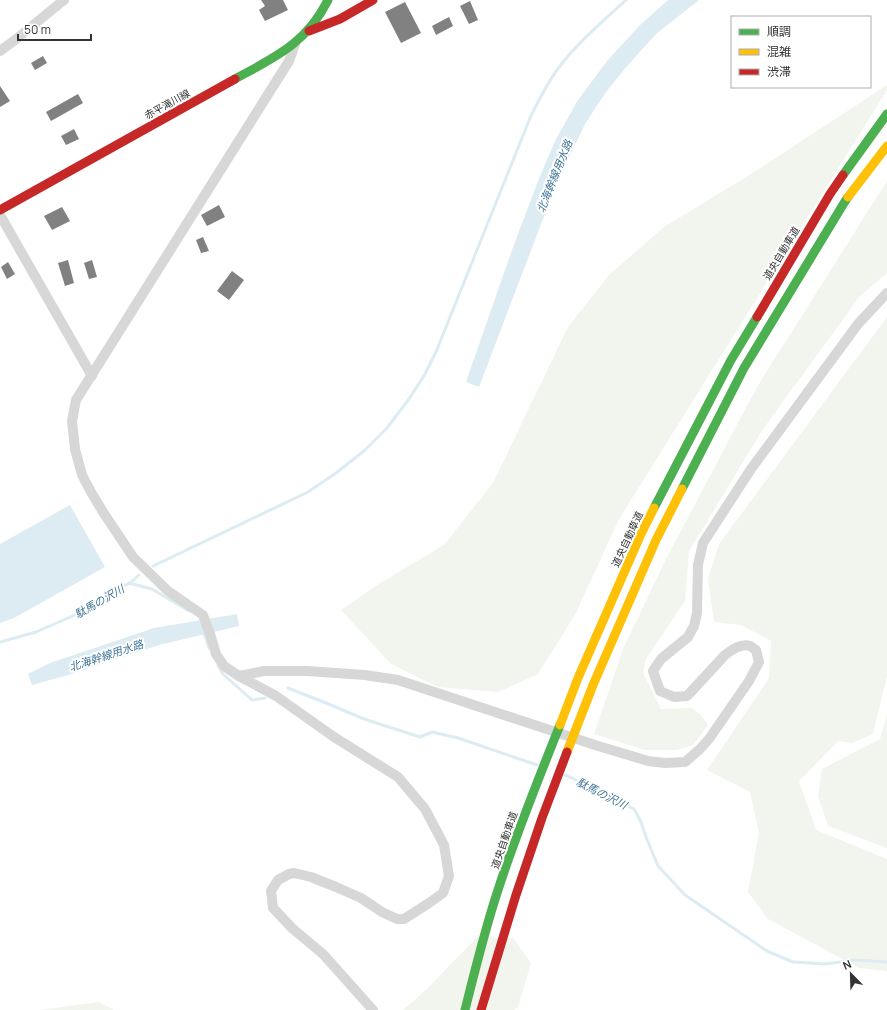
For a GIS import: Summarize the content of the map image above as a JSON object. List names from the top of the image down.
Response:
{
  "streets": {
    "main road": ["赤平滝川線", "道央自動車道"]
  },
  "water": ["北海幹線用水路", "駄馬の沢川"],
  "legend": ["順調", "混雑", "渋滞"],
  "scale_bar": "50 m",
  "north": "top left"
}
